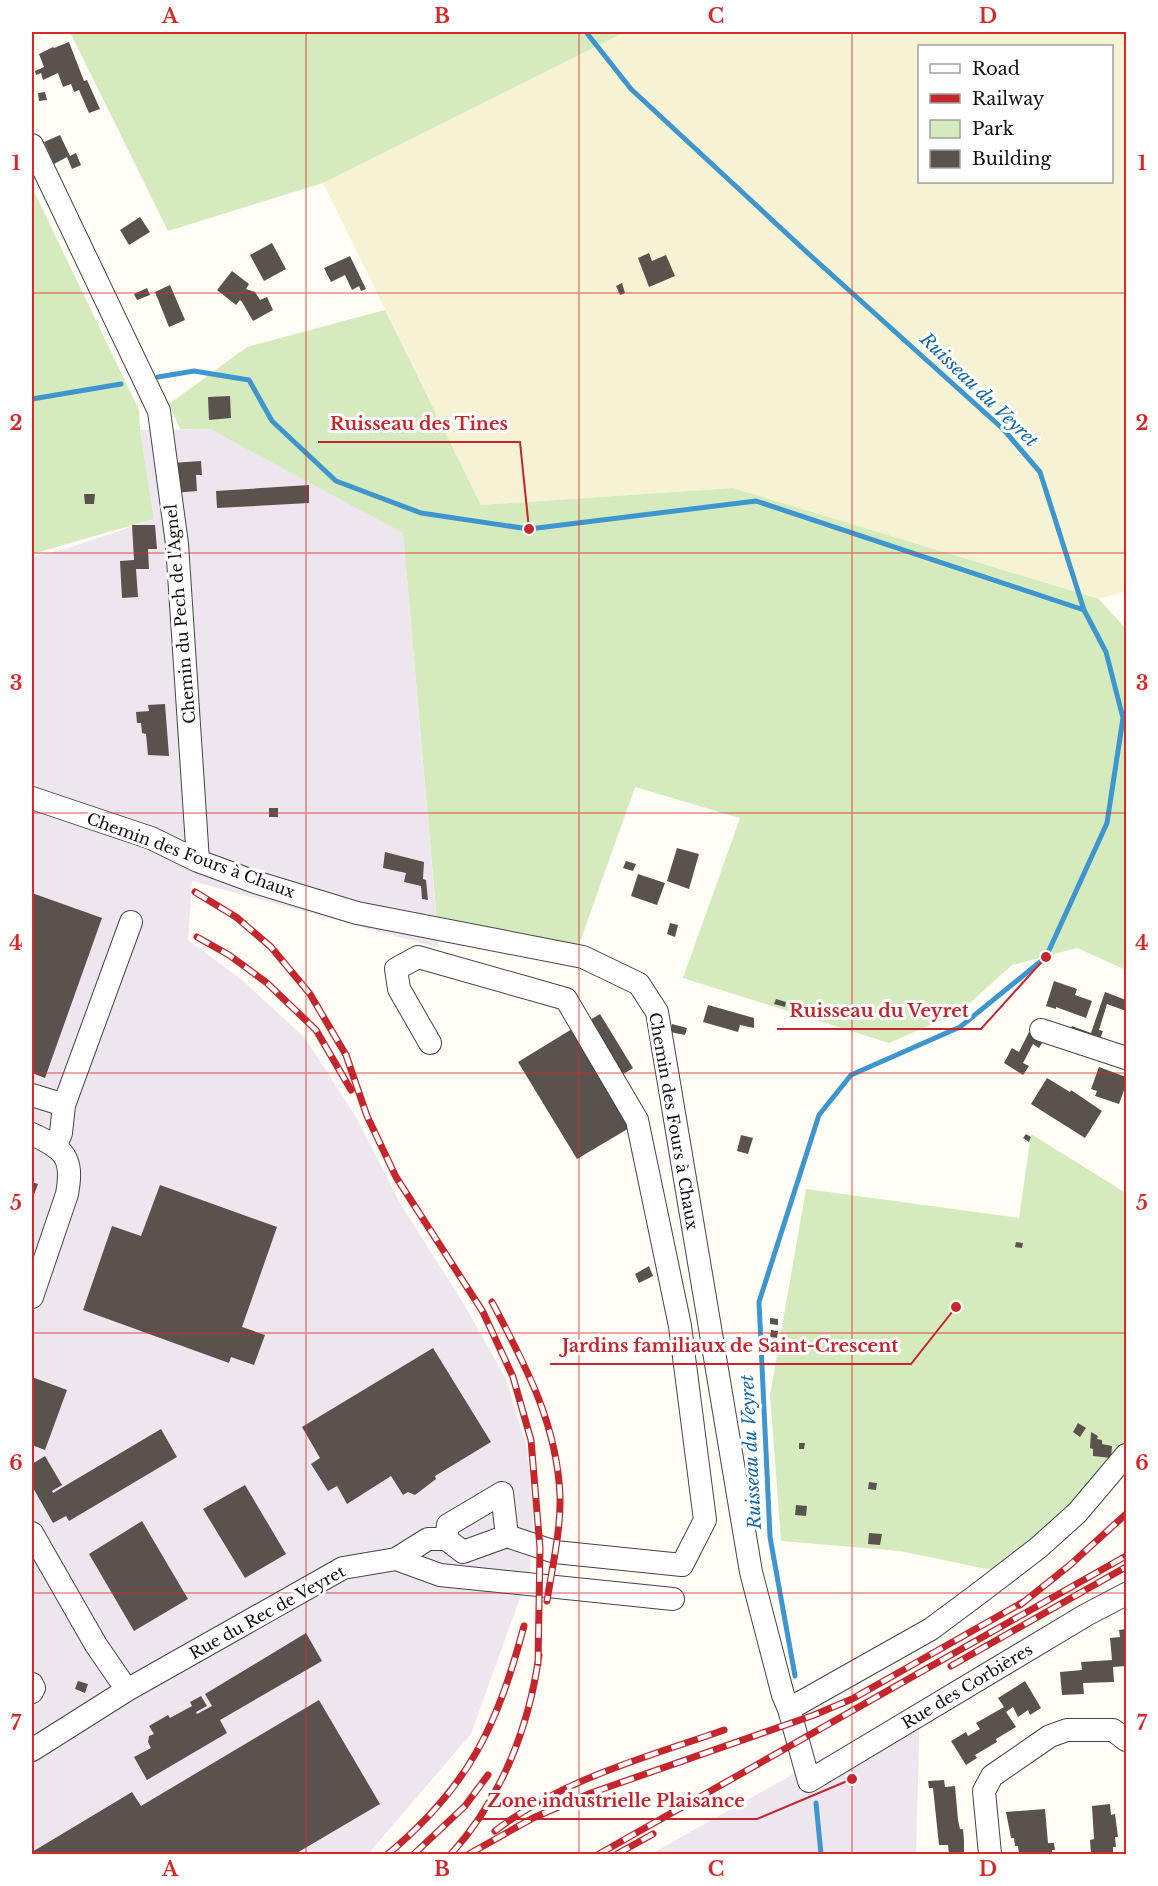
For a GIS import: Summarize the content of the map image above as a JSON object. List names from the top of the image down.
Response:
{
  "streets": {
    "street": [
      "Chemin du Pech de l'Agnel",
      "Chemin des Fours à Chaux",
      "Rue du Rec de Veyret",
      "Rue des Corbières"
    ]
  },
  "crossings": [
    ["Chemin du Pech de l'Agnel", "Chemin des Fours à Chaux"],
    ["Chemin des Fours à Chaux", "Rue des Corbières"]
  ],
  "water": ["Ruisseau du Veyret"],
  "places": [
    "Ruisseau des Tines",
    "Ruisseau du Veyret",
    "Jardins familiaux de Saint-Crescent",
    "Zone industrielle Plaisance"
  ],
  "legend": [
    "Road",
    "Railway",
    "Park",
    "Building"
  ],
  "grid": {
    "columns": [
      "A",
      "B",
      "C",
      "D"
    ],
    "rows": [
      "1",
      "2",
      "3",
      "4",
      "5",
      "6",
      "7"
    ]
  }
}
